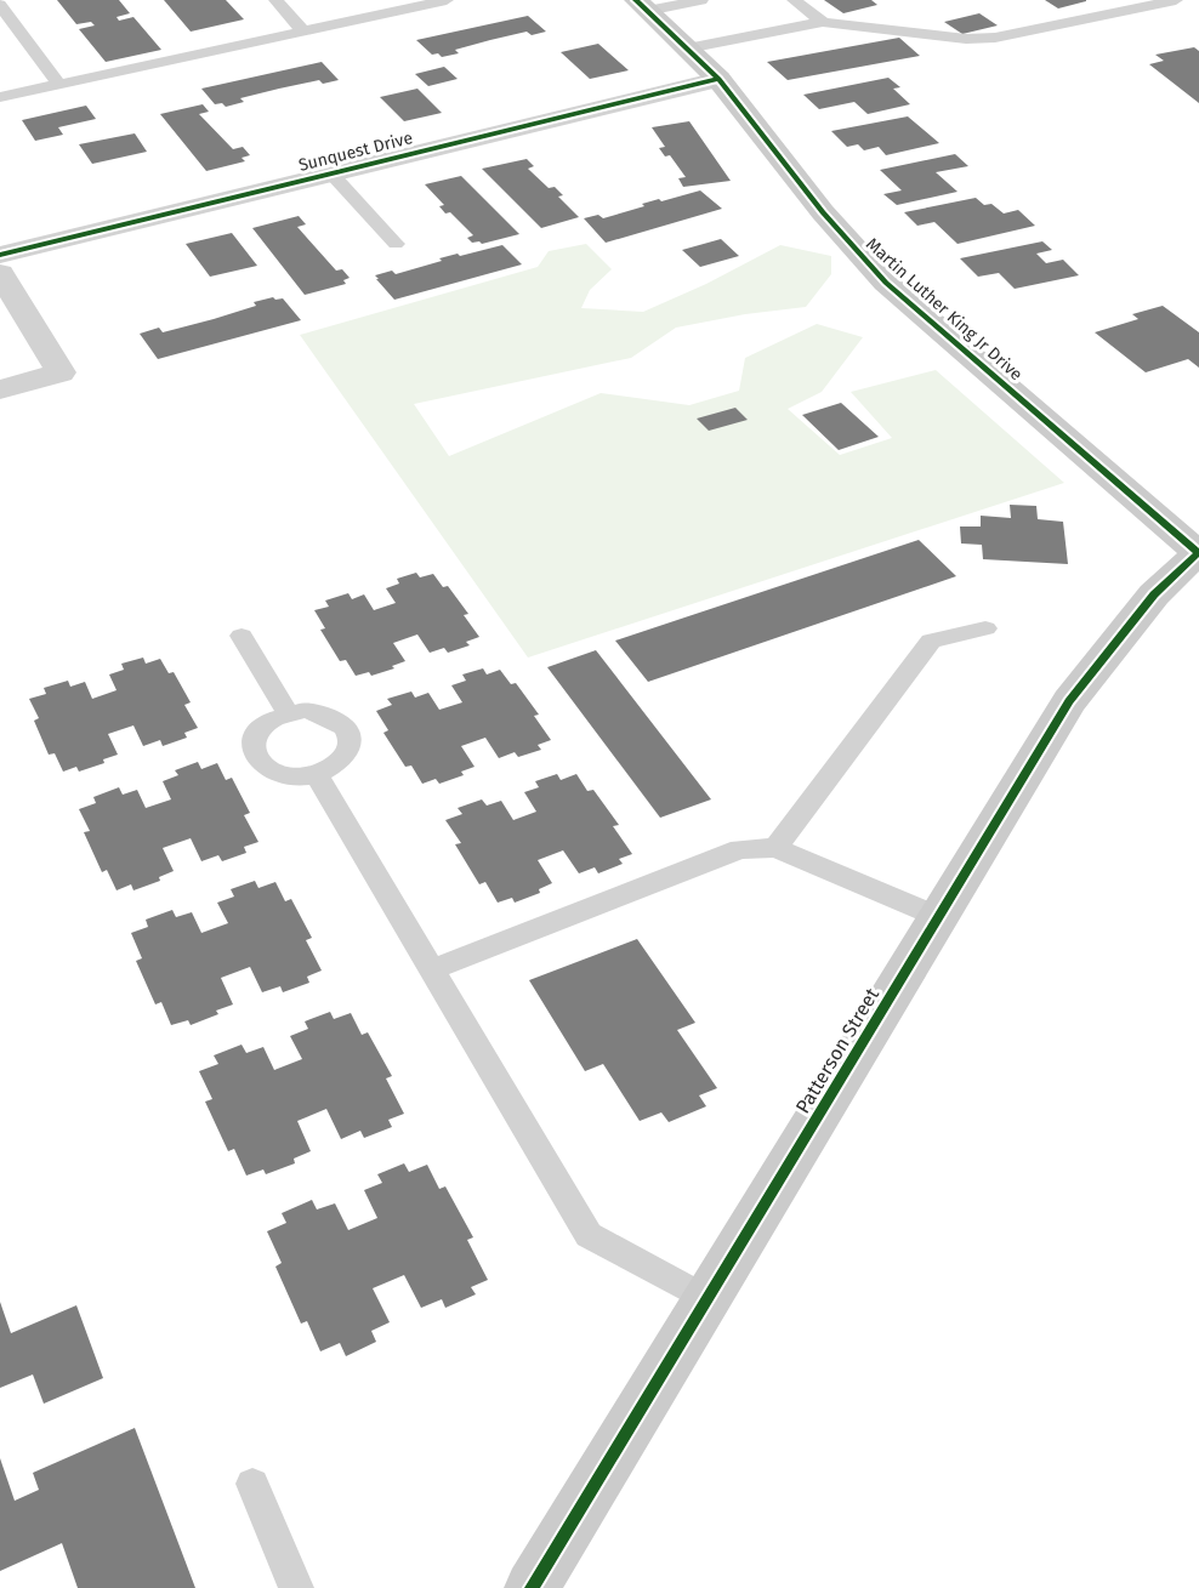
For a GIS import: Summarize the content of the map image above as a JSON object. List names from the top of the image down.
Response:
{
  "streets": {
    "street": ["Sunquest Drive", "Martin Luther King Jr Drive", "Patterson Street"]
  },
  "crossings": [
    ["Sunquest Drive", "Martin Luther King Jr Drive"],
    ["Martin Luther King Jr Drive", "Patterson Street"]
  ]
}
